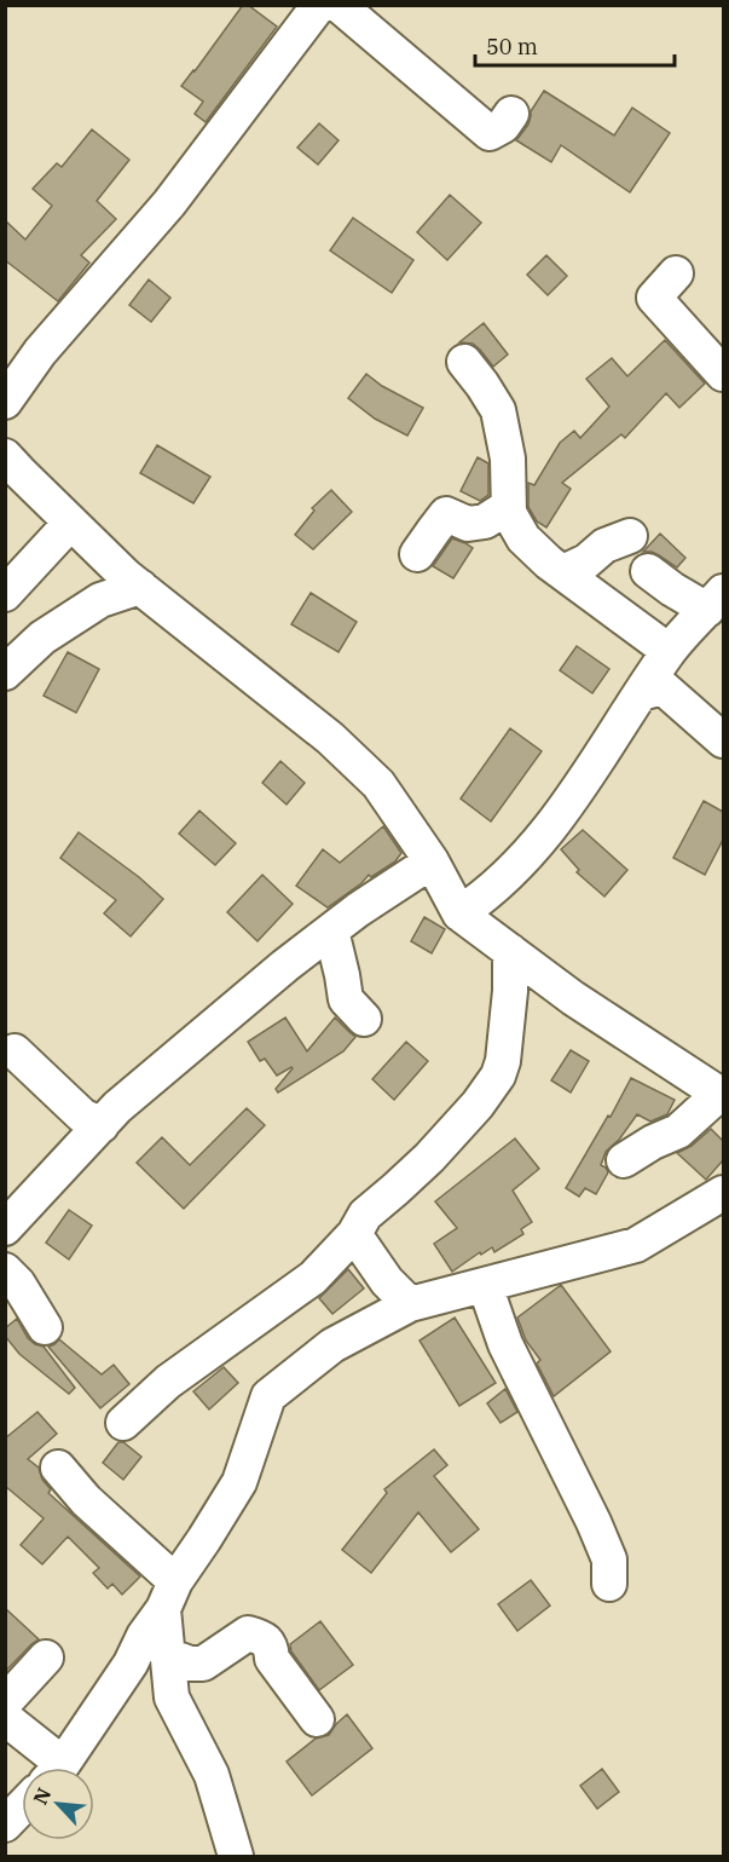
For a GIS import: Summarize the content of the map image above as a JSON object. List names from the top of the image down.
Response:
{
  "scale_bar": "50 m",
  "north": "top left"
}
